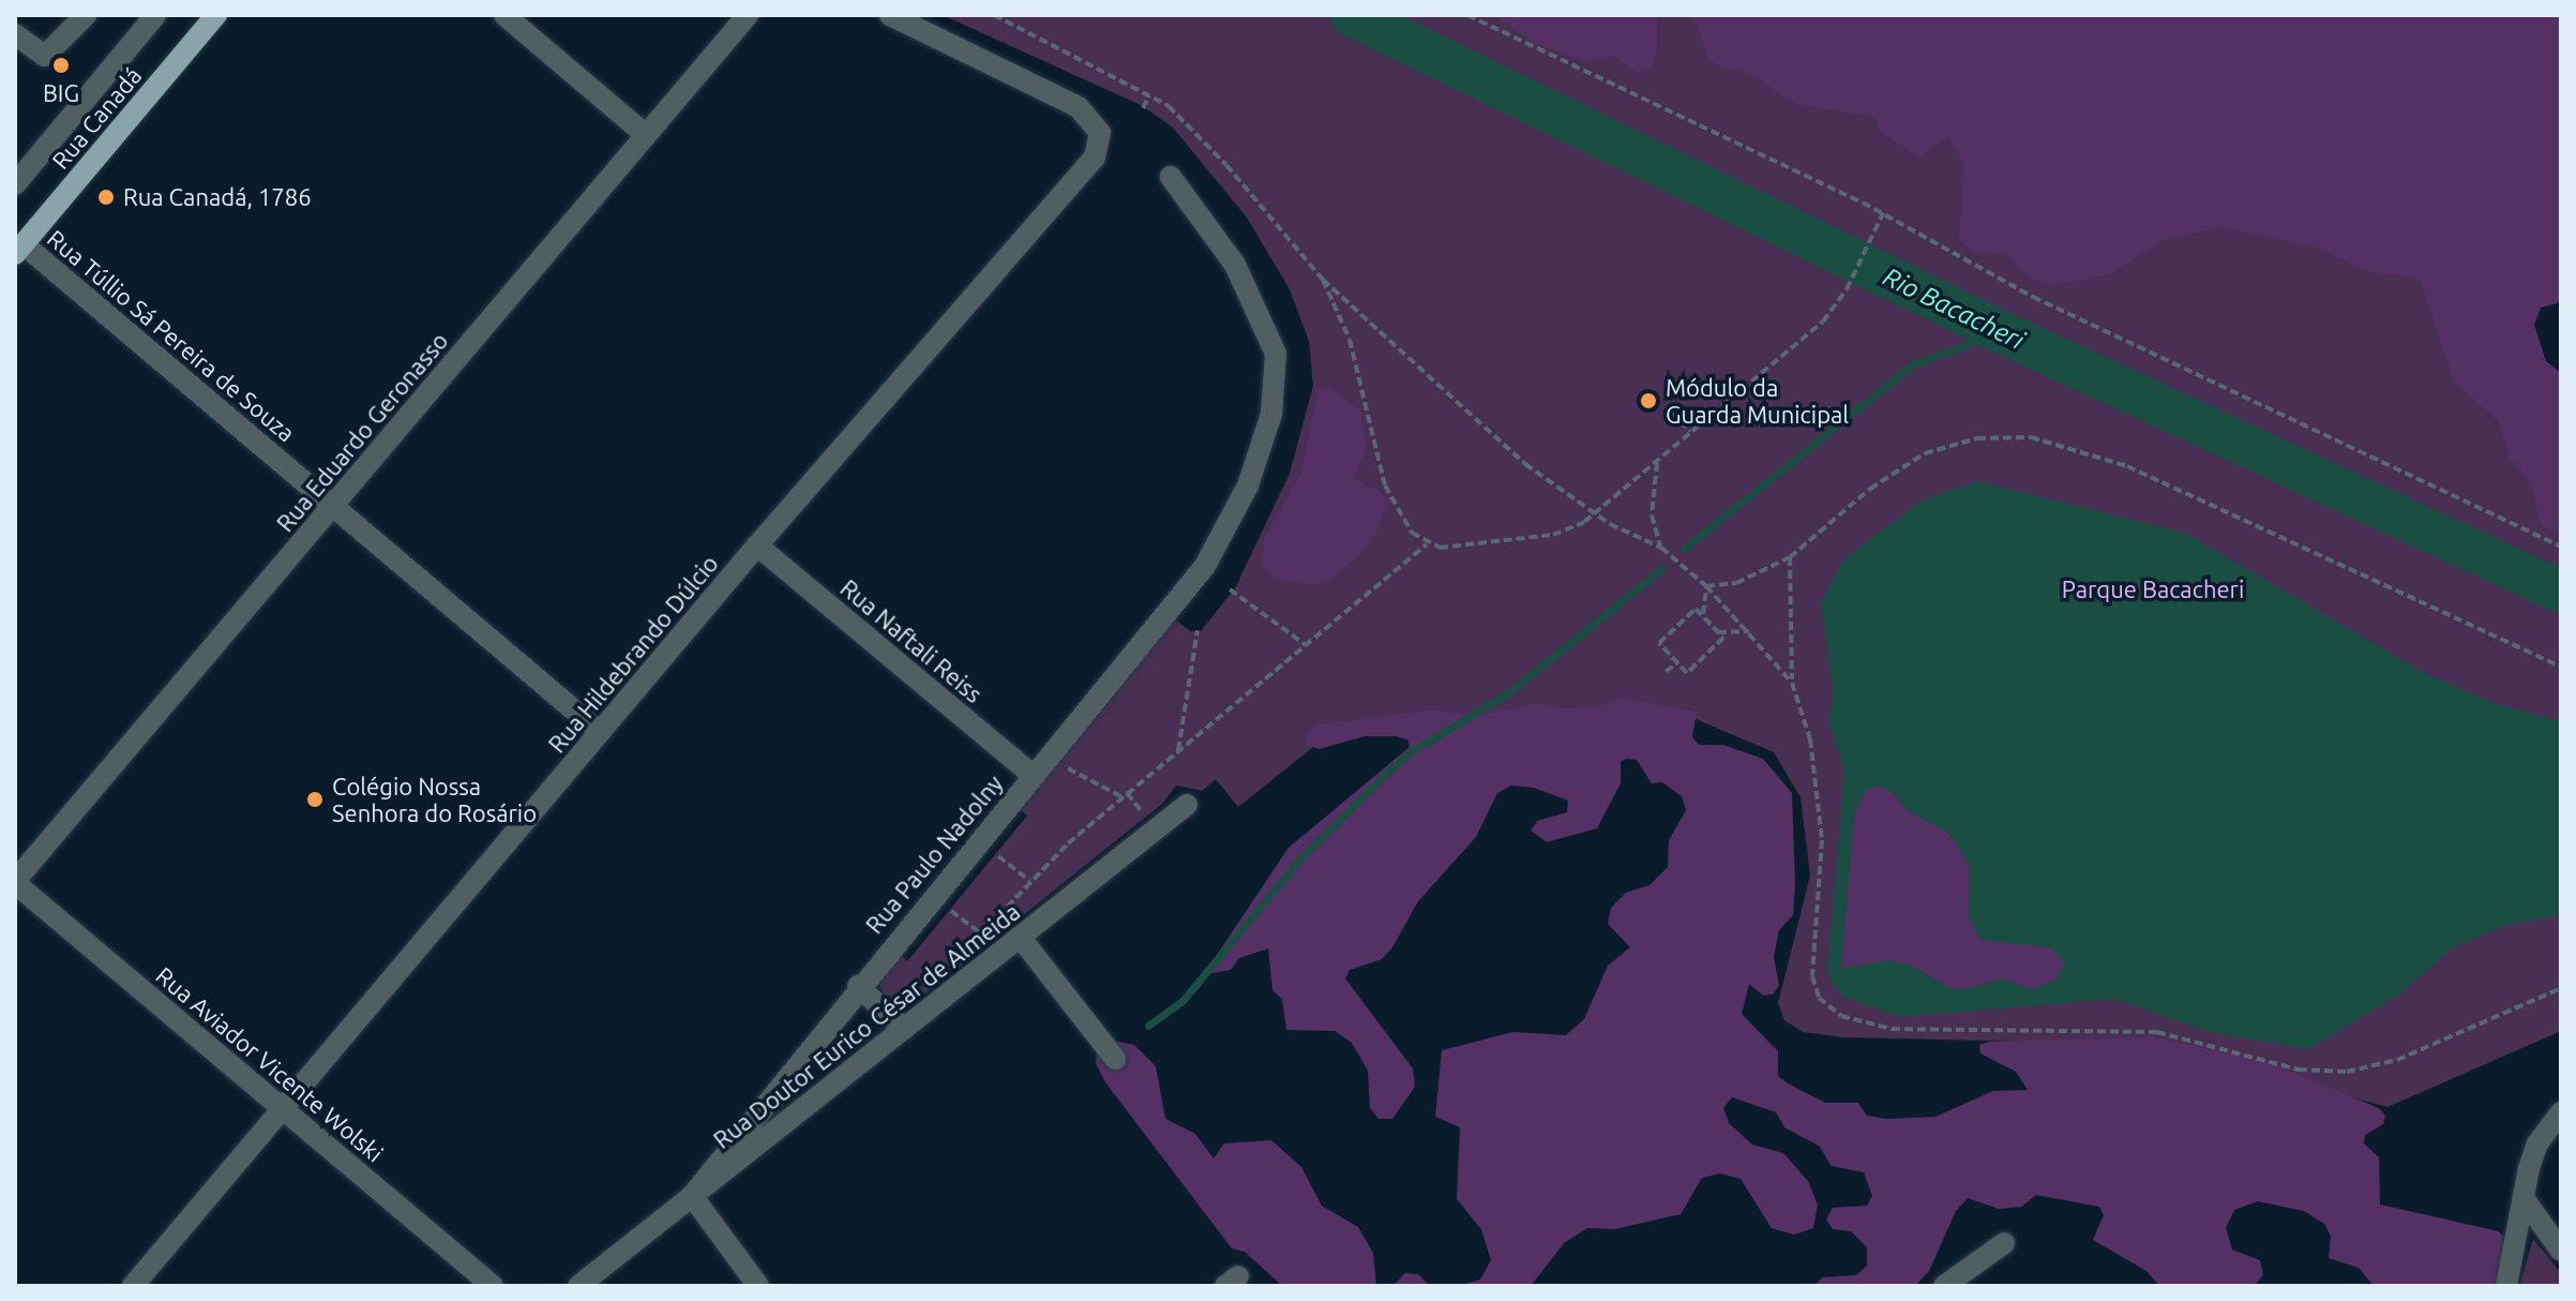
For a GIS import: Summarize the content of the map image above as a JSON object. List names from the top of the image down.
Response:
{
  "streets": {
    "main road": ["Rua Canadá"],
    "street": [
      "Rua Túllio Sá Pereira de Souza",
      "Rua Eduardo Geronasso",
      "Rua Naftali Reiss",
      "Rua Hildebrando Dúlcio",
      "Rua Paulo Nadolny",
      "Rua Doutor Eurico César de Almeida",
      "Rua Aviador Vicente Wolski"
    ]
  },
  "crossings": [
    ["Rua Canadá", "Rua Túllio Sá Pereira de Souza"],
    ["Rua Túllio Sá Pereira de Souza", "Rua Eduardo Geronasso"],
    ["Rua Túllio Sá Pereira de Souza", "Rua Hildebrando Dúlcio"],
    ["Rua Eduardo Geronasso", "Rua Aviador Vicente Wolski"],
    ["Rua Naftali Reiss", "Rua Hildebrando Dúlcio"],
    ["Rua Naftali Reiss", "Rua Paulo Nadolny"],
    ["Rua Hildebrando Dúlcio", "Rua Aviador Vicente Wolski"],
    ["Rua Paulo Nadolny", "Rua Doutor Eurico César de Almeida"]
  ],
  "water": ["Rio Bacacheri"],
  "parks": ["Parque Bacacheri"],
  "places": [
    "BIG",
    "Rua Canadá, 1786",
    "Módulo da Guarda Municipal",
    "Colégio Nossa Senhora do Rosário"
  ]
}
